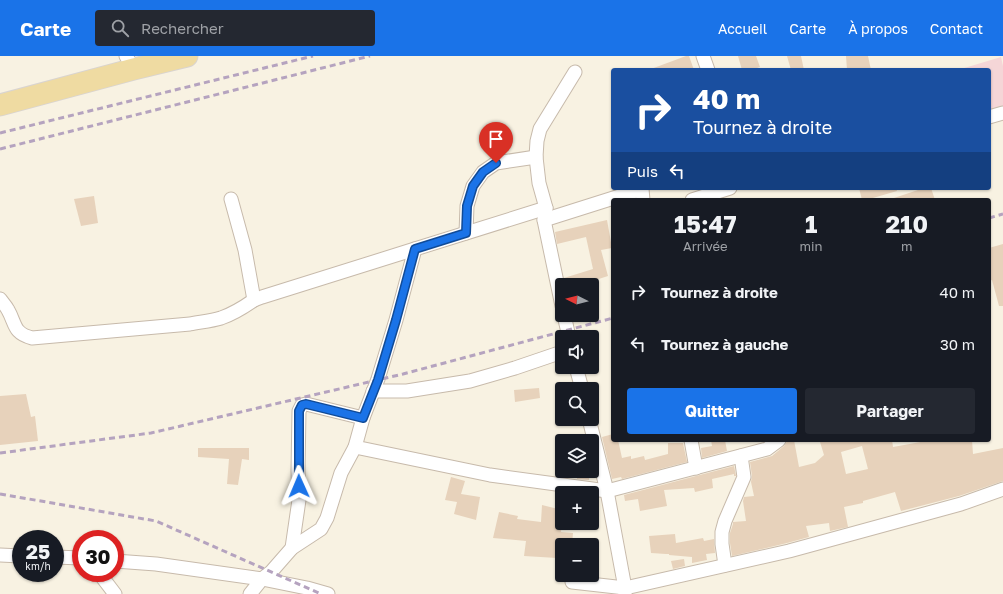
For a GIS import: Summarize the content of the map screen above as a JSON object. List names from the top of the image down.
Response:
{
  "north": "left",
  "page": {
    "header": "Carte",
    "search": "Rechercher",
    "nav": [
      "Accueil",
      "Carte",
      "À propos",
      "Contact"
    ],
    "turn": ["40 m", "Tournez à droite"],
    "then": "Puis",
    "eta": [
      "15:47",
      "Arrivée",
      "1",
      "min",
      "210",
      "m"
    ],
    "list": [
      {
        "name": "Tournez à droite",
        "value": "40 m"
      },
      {
        "name": "Tournez à gauche",
        "value": "30 m"
      }
    ],
    "map_buttons": ["+", "−"],
    "buttons": ["Quitter", "Partager"],
    "speed": "25 km/h",
    "limit": "30"
  }
}
